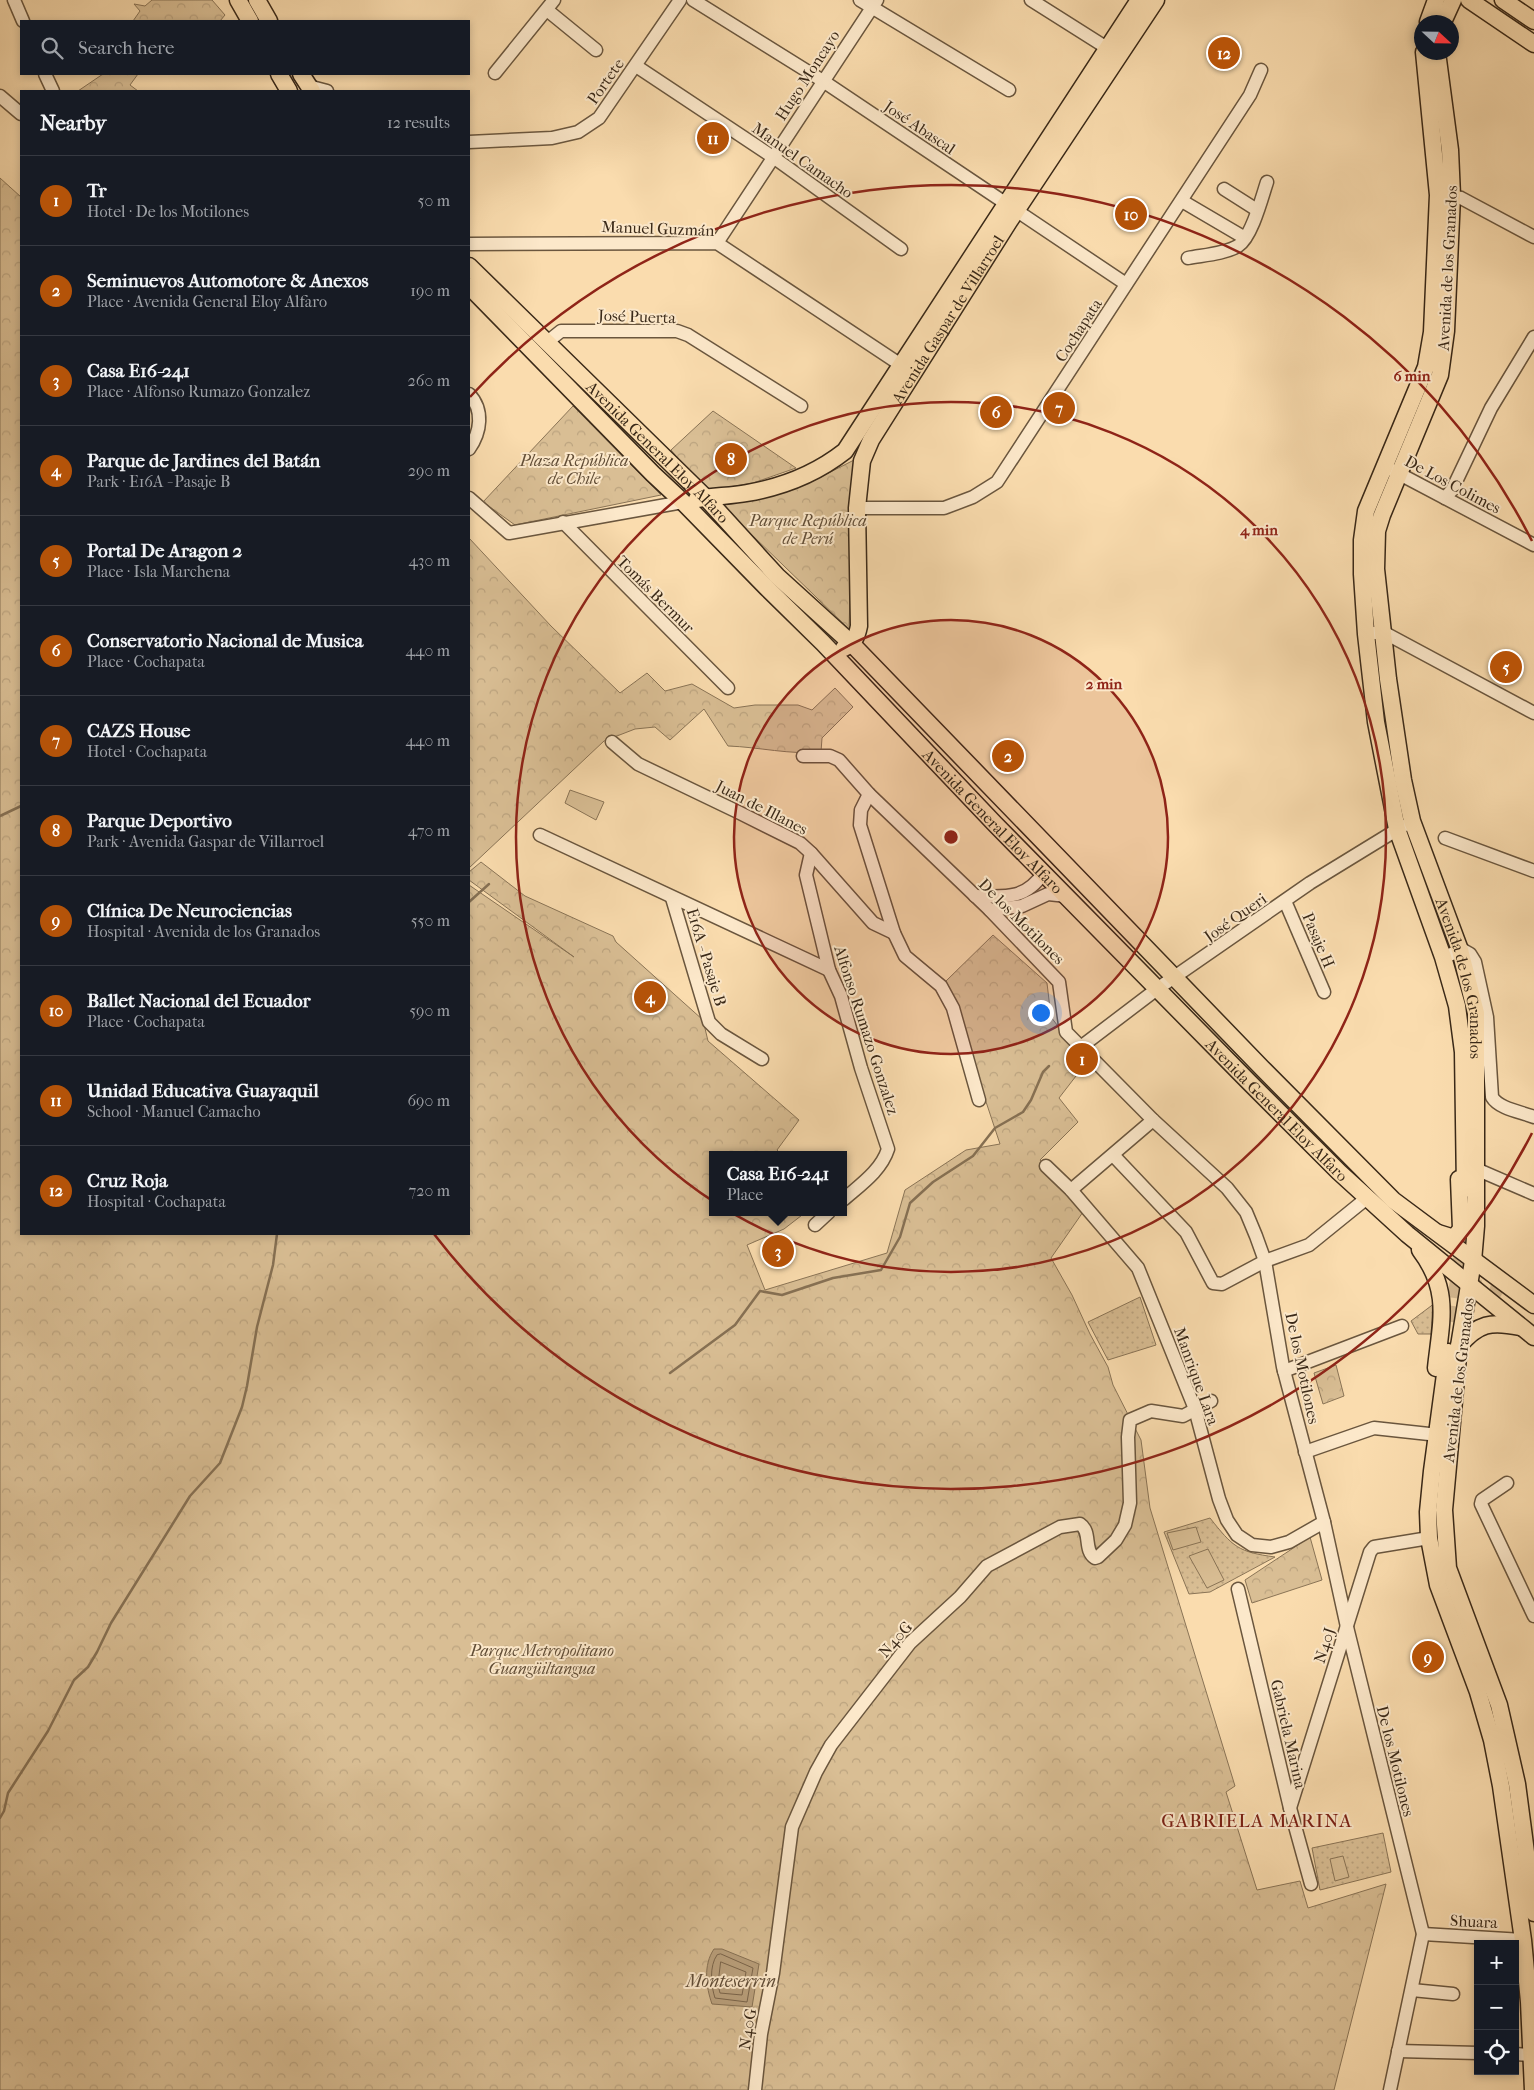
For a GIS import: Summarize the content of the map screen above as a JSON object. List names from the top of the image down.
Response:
{
  "streets": {
    "main road": ["Avenida de los Granados", "Avenida Gaspar de Villarroel", "Avenida General Eloy Alfaro"],
    "street": [
      "Hugo Moncayo",
      "Portete",
      "José Abascal",
      "Manuel Camacho",
      "Manuel Guzmán",
      "José Puerta",
      "Cochapata",
      "De Los Colimes",
      "Tomás Bermur",
      "Juan de Illanes",
      "José Queri",
      "De los Motilones",
      "Pasaje H",
      "E16A - Pasaje B",
      "Alfonso Rumazo Gonzalez",
      "Manrique Lara",
      "N40G",
      "N40J",
      "Gabriela Marina",
      "Shuara"
    ]
  },
  "crossings": [
    ["Hugo Moncayo", "José Abascal"],
    ["Hugo Moncayo", "Manuel Camacho"],
    ["Hugo Moncayo", "Manuel Guzmán"],
    ["Portete", "Manuel Camacho"],
    ["José Abascal", "Avenida Gaspar de Villarroel"],
    ["José Abascal", "Cochapata"],
    ["Manuel Guzmán", "Avenida Gaspar de Villarroel"],
    ["Avenida de los Granados", "Avenida General Eloy Alfaro"],
    ["Avenida de los Granados", "De Los Colimes"],
    ["Avenida de los Granados", "José Queri"],
    ["Avenida de los Granados", "N40J"],
    ["Avenida de los Granados", "Shuara"],
    ["José Puerta", "Avenida General Eloy Alfaro"],
    ["Avenida Gaspar de Villarroel", "Cochapata"],
    ["Avenida Gaspar de Villarroel", "Avenida General Eloy Alfaro"],
    ["Avenida General Eloy Alfaro", "José Queri"],
    ["Juan de Illanes", "Alfonso Rumazo Gonzalez"],
    ["José Queri", "De los Motilones"],
    ["José Queri", "Pasaje H"],
    ["De los Motilones", "Manrique Lara"],
    ["De los Motilones", "N40J"],
    ["De los Motilones", "Shuara"],
    ["Manrique Lara", "N40G"],
    ["N40J", "Gabriela Marina"]
  ],
  "districts": ["GABRIELA MARINA"],
  "water": ["Monteserrin"],
  "parks": ["Plaza República de Chile", "Parque República de Perú", "Parque Metropolitano Guangüiltangua"],
  "north": "right",
  "page": {
    "search": "Search here",
    "pins": [
      "12",
      "11",
      "10",
      "7",
      "6",
      "8",
      "5",
      "2",
      "4",
      "1",
      "3",
      "9"
    ],
    "heading": ["Nearby", "12 results"],
    "list": [
      {
        "mark": "1",
        "name": "Tr",
        "note": "Hotel · De los Motilones",
        "value": "50 m"
      },
      {
        "mark": "2",
        "name": "Seminuevos Automotore & Anexos",
        "note": "Place · Avenida General Eloy Alfaro",
        "value": "190 m"
      },
      {
        "mark": "3",
        "name": "Casa E16-241",
        "note": "Place · Alfonso Rumazo Gonzalez",
        "value": "260 m"
      },
      {
        "mark": "4",
        "name": "Parque de Jardines del Batán",
        "note": "Park · E16A - Pasaje B",
        "value": "290 m"
      },
      {
        "mark": "5",
        "name": "Portal De Aragon 2",
        "note": "Place · Isla Marchena",
        "value": "430 m"
      },
      {
        "mark": "6",
        "name": "Conservatorio Nacional de Musica",
        "note": "Place · Cochapata",
        "value": "440 m"
      },
      {
        "mark": "7",
        "name": "CAZS House",
        "note": "Hotel · Cochapata",
        "value": "440 m"
      },
      {
        "mark": "8",
        "name": "Parque Deportivo",
        "note": "Park · Avenida Gaspar de Villarroel",
        "value": "470 m"
      },
      {
        "mark": "9",
        "name": "Clínica De Neurociencias",
        "note": "Hospital · Avenida de los Granados",
        "value": "550 m"
      },
      {
        "mark": "10",
        "name": "Ballet Nacional del Ecuador",
        "note": "Place · Cochapata",
        "value": "590 m"
      },
      {
        "mark": "11",
        "name": "Unidad Educativa Guayaquil",
        "note": "School · Manuel Camacho",
        "value": "690 m"
      },
      {
        "mark": "12",
        "name": "Cruz Roja",
        "note": "Hospital · Cochapata",
        "value": "720 m"
      }
    ],
    "popup": ["Casa E16-241", "Place"],
    "map_buttons": ["+", "−"]
  },
  "rings": ["6 min", "4 min", "2 min"]
}
